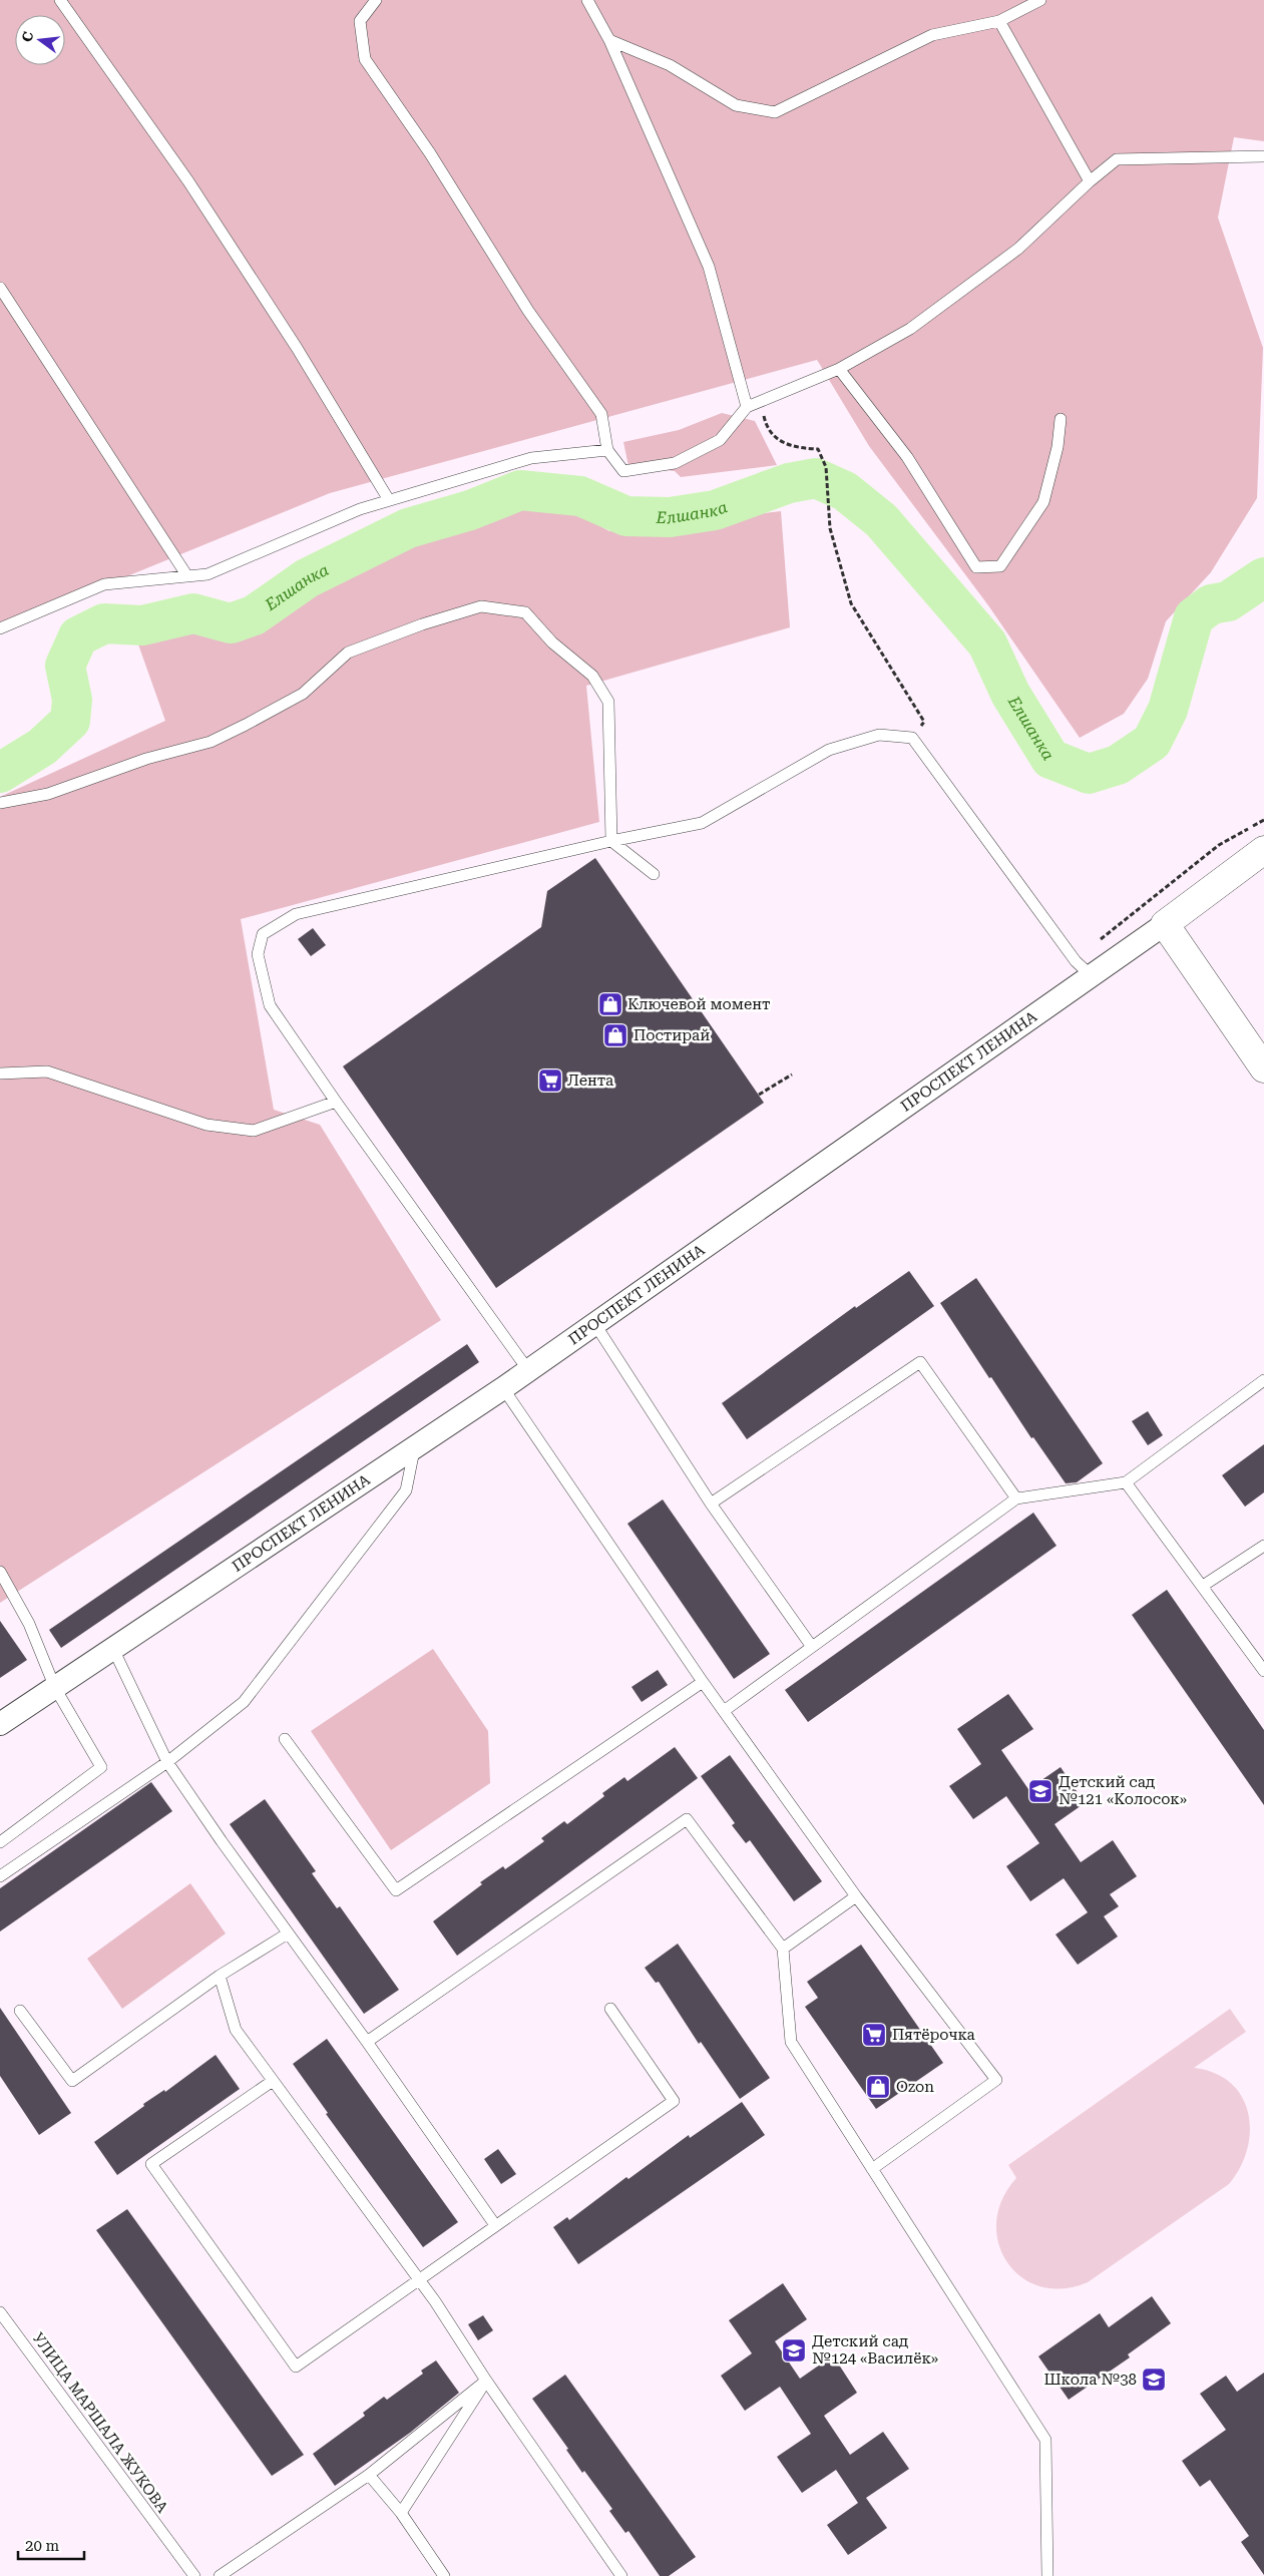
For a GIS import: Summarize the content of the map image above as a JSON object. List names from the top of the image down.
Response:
{
  "streets": {
    "street": ["ПРОСПЕКТ ЛЕНИНА"],
    "lane": ["УЛИЦА МАРШАЛА ЖУКОВА"]
  },
  "water": ["Елшанка"],
  "places": {
    "shop": ["Ключевой момент", "Постирай", "Ozon"],
    "supermarket": ["Лента", "Пятёрочка"],
    "school or university": ["Детский сад №121 «Колосок»", "Детский сад №124 «Василёк»", "Школа №38"]
  },
  "scale_bar": "20 m",
  "north": "left"
}
